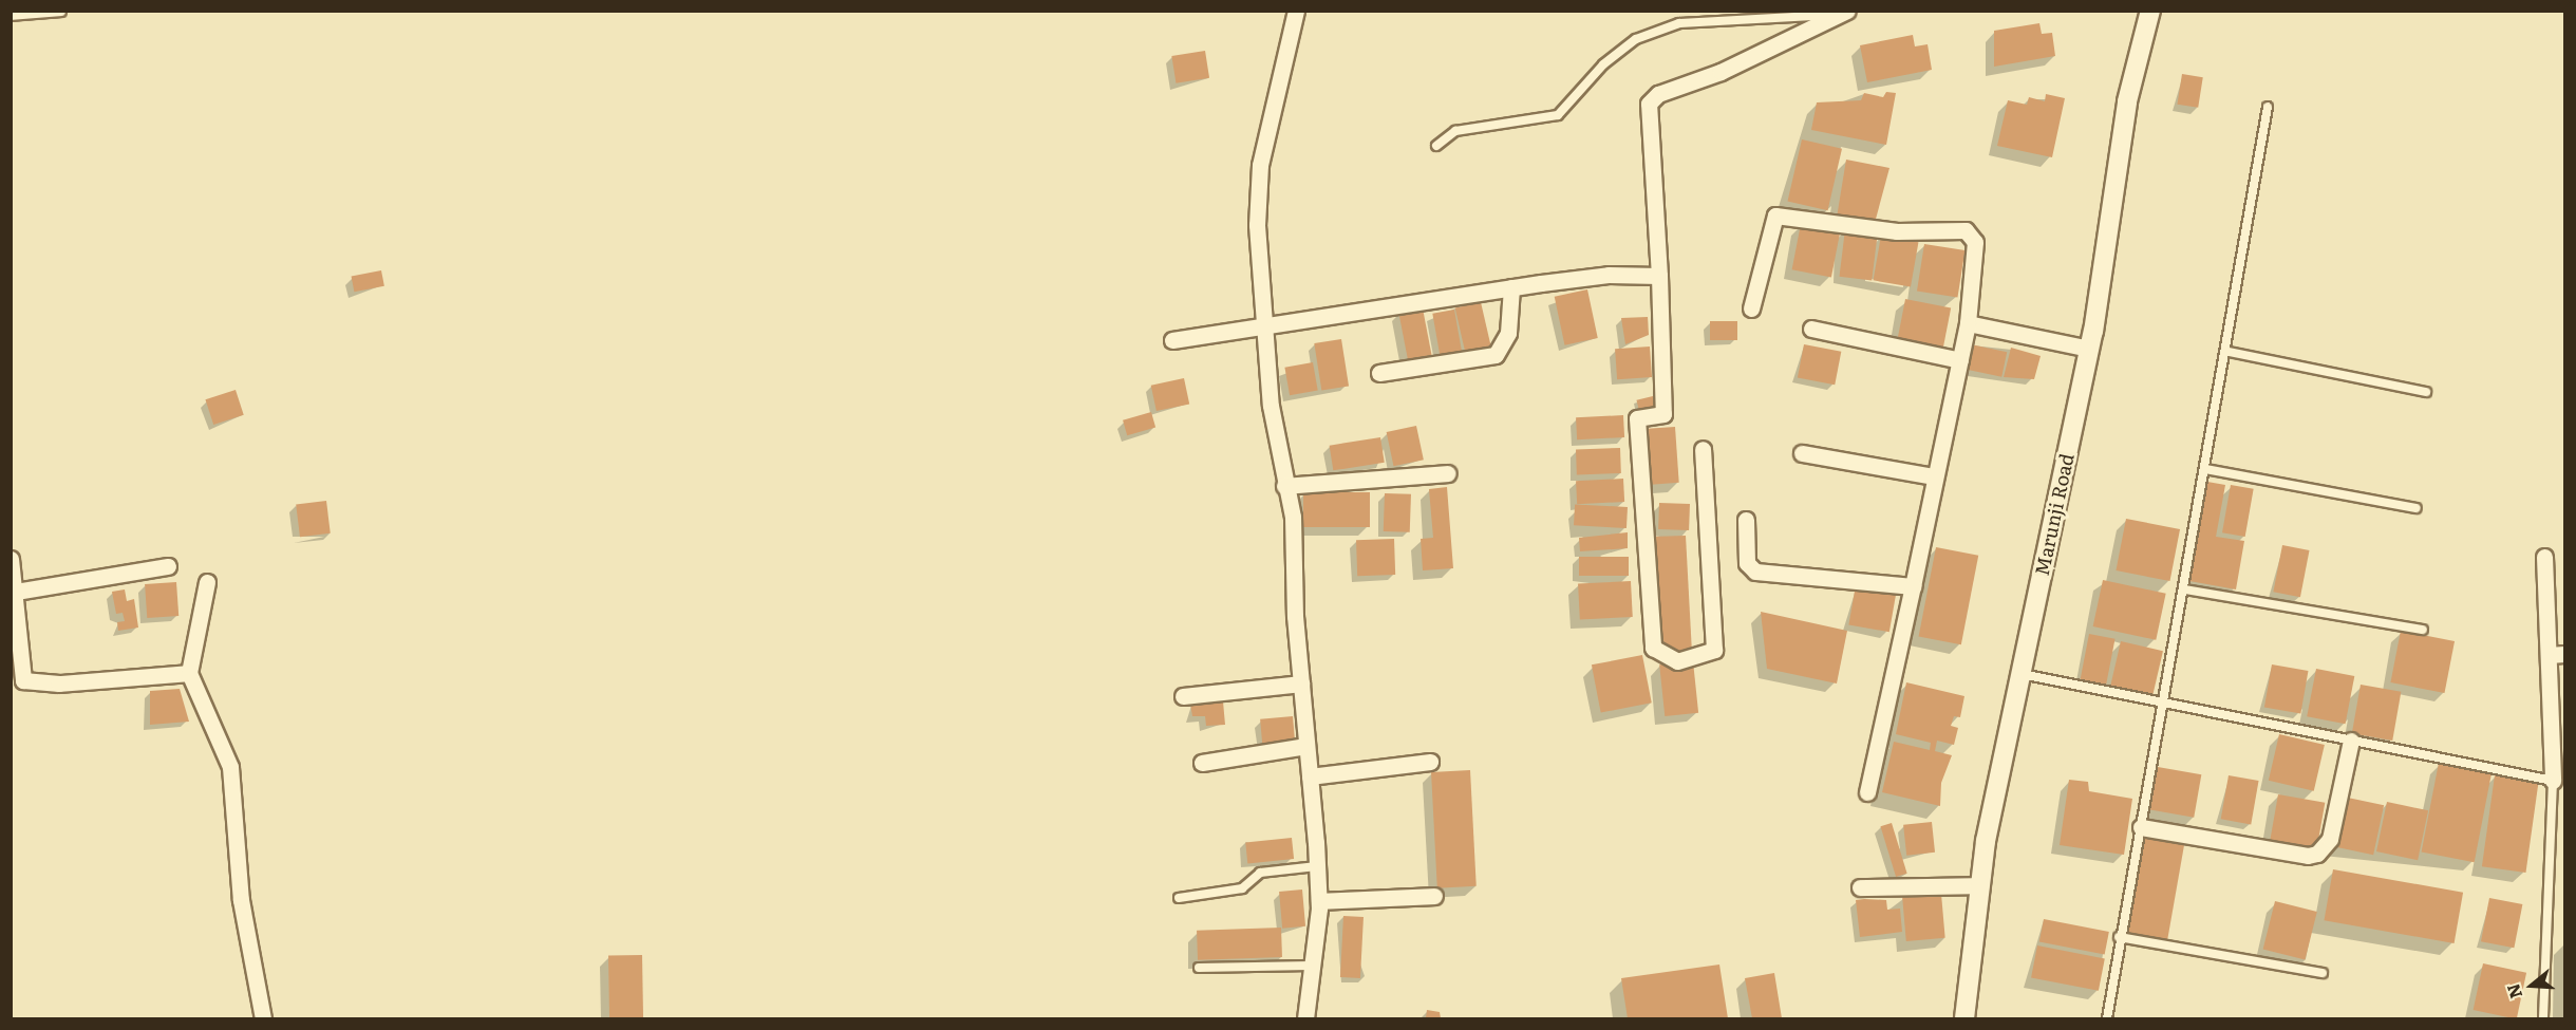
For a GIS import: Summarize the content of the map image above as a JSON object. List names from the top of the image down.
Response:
{
  "streets": {
    "street": ["Marunji Road"]
  },
  "north": "left"
}
